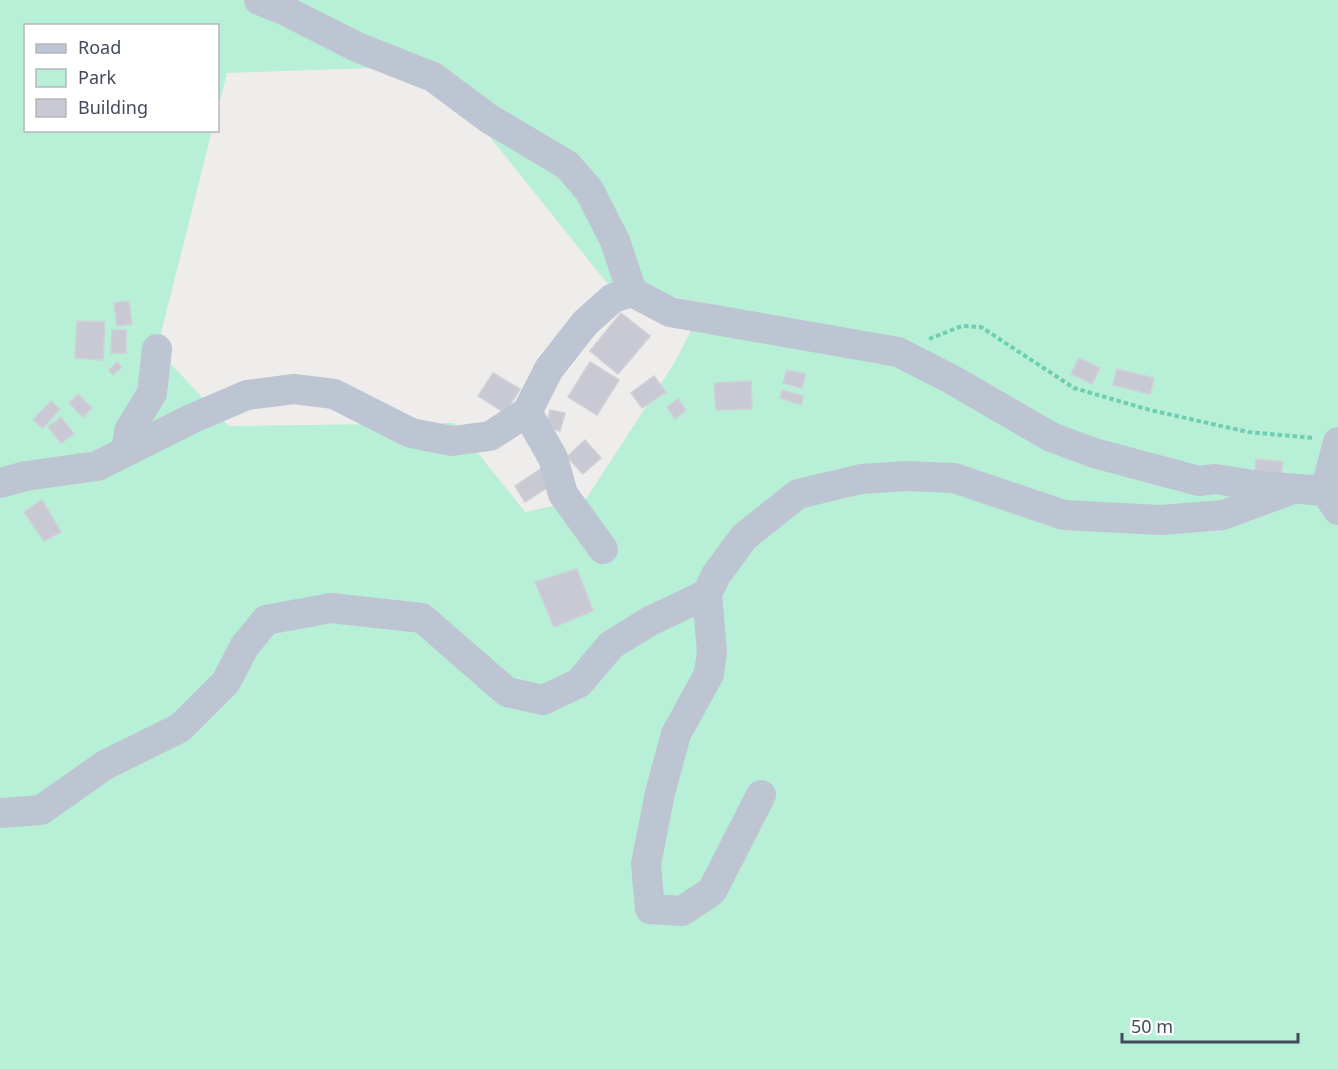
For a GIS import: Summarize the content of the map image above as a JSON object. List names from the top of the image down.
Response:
{
  "legend": ["Road", "Park", "Building"],
  "scale_bar": "50 m"
}
